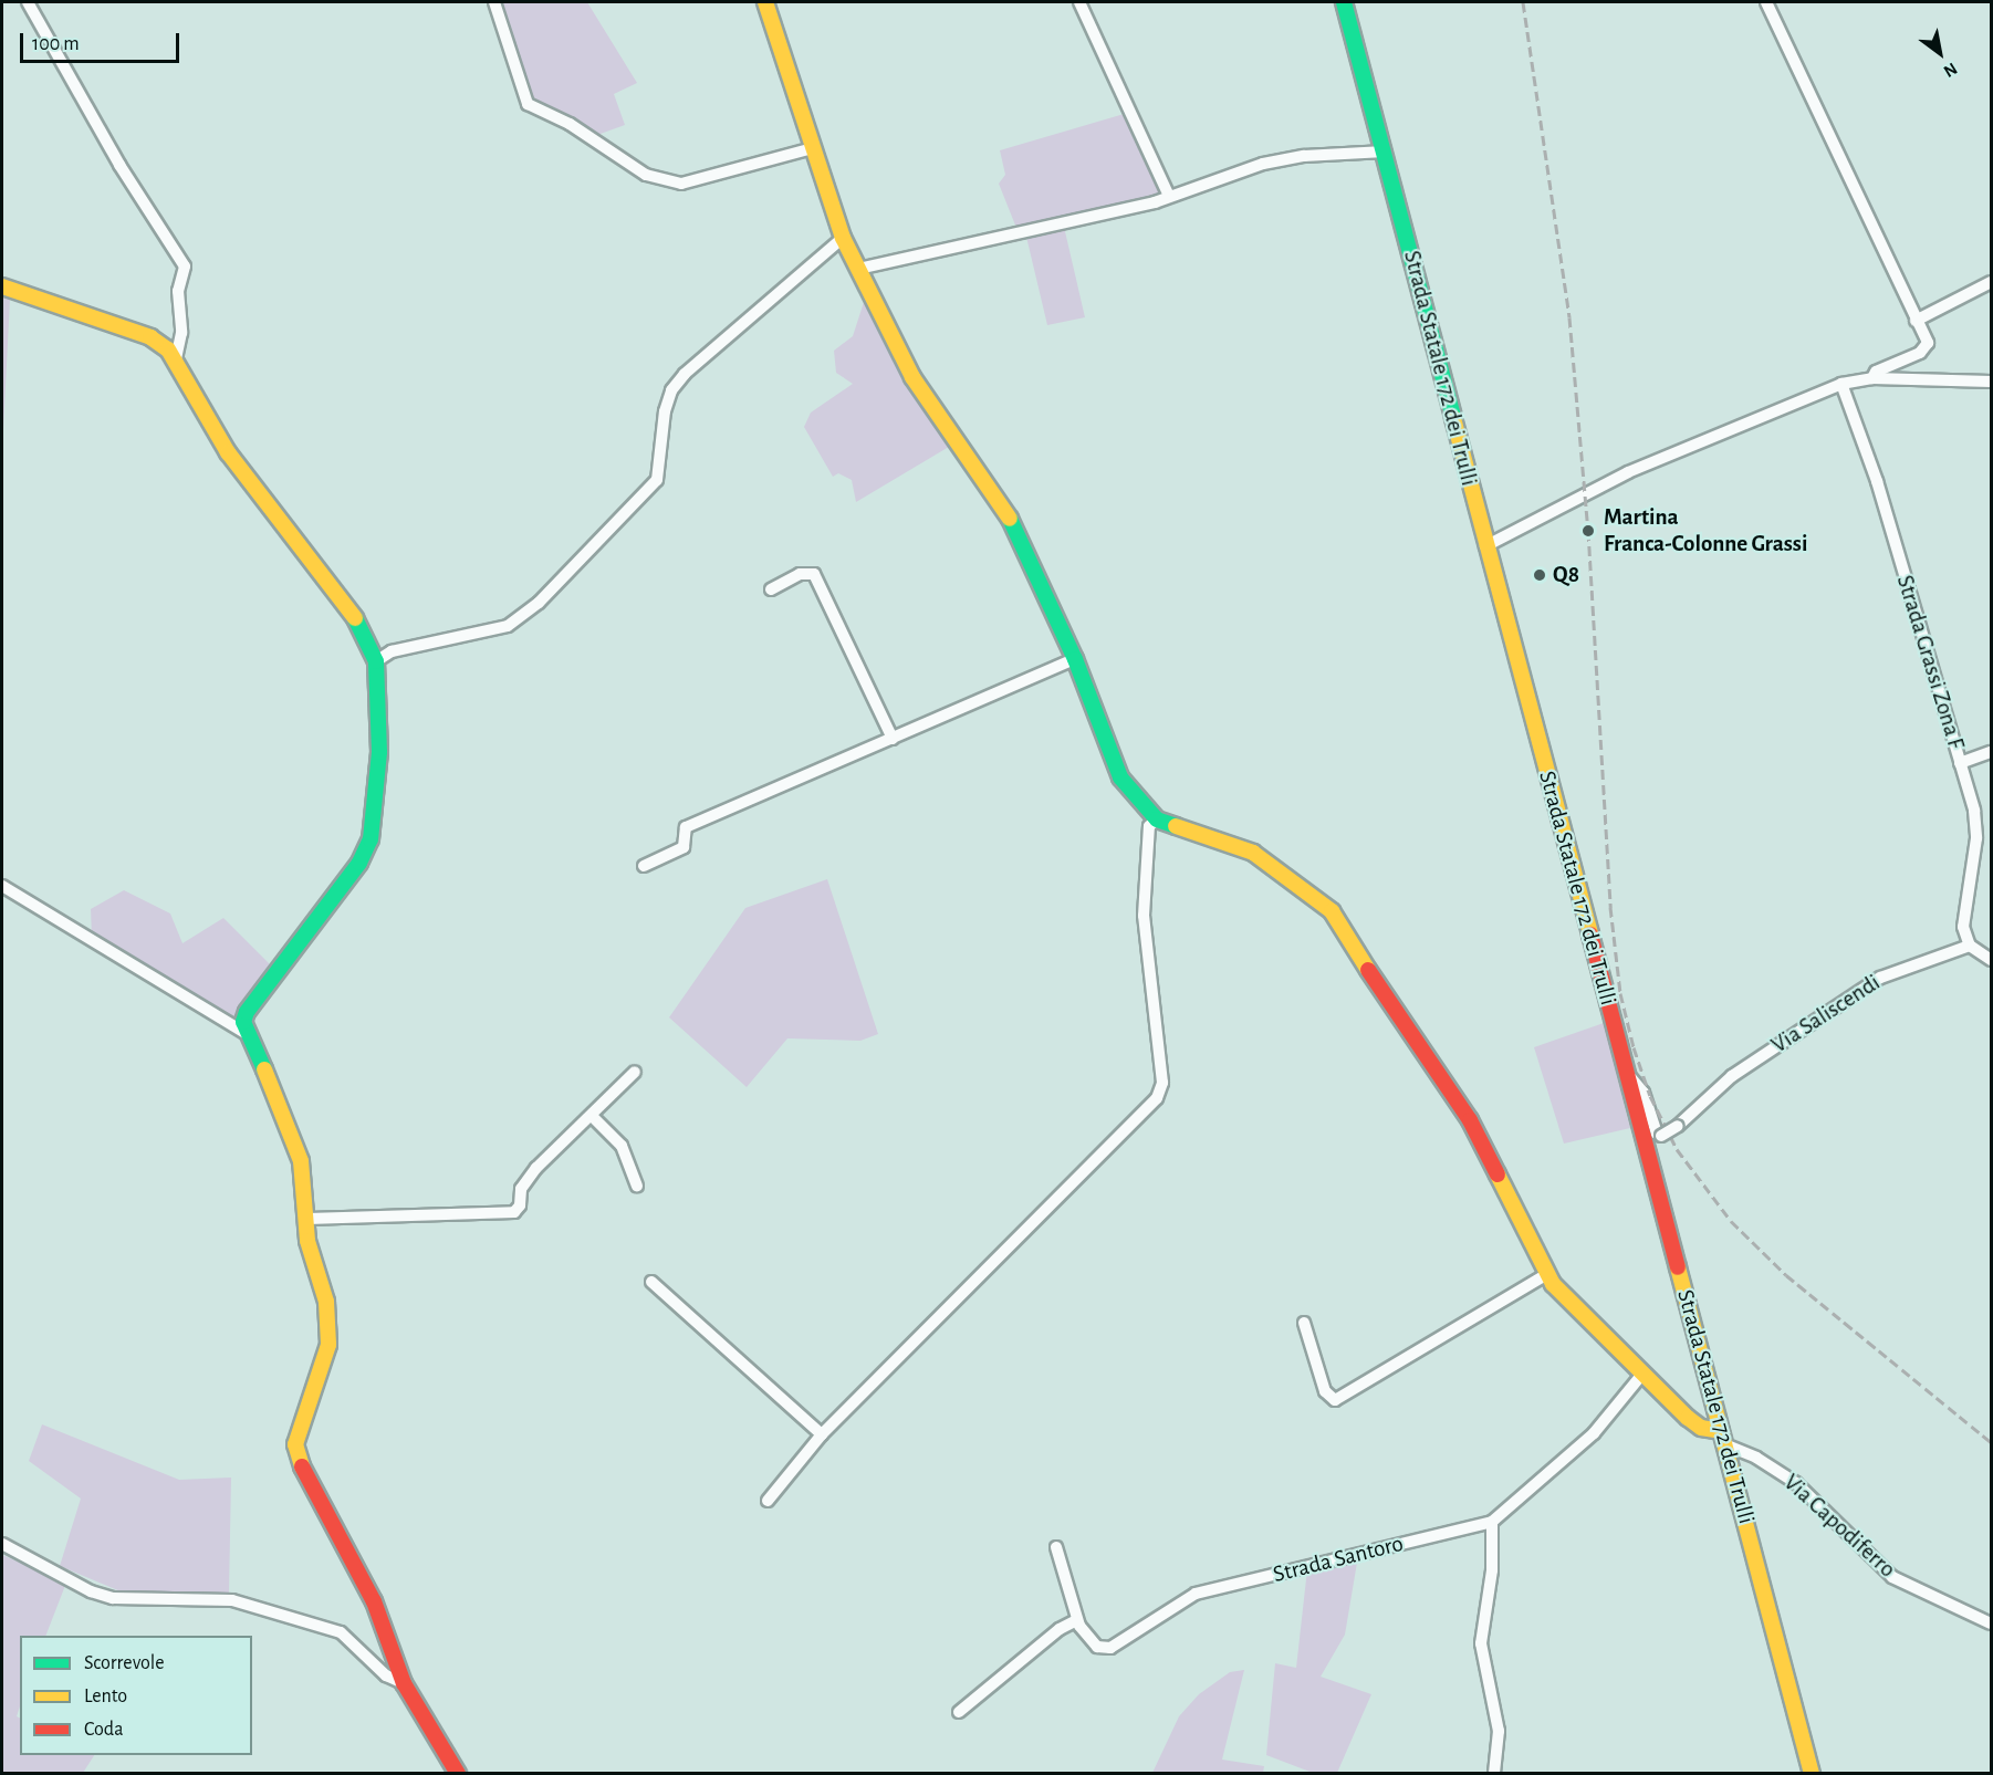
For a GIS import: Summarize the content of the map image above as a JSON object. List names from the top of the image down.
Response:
{
  "streets": {
    "street": [
      "Strada Statale 172 dei Trulli",
      "Strada Grassi Zona F",
      "Via Saliscendi",
      "Via Capodiferro",
      "Strada Santoro"
    ]
  },
  "crossings": [
    ["Strada Statale 172 dei Trulli", "Via Saliscendi"],
    ["Strada Statale 172 dei Trulli", "Via Capodiferro"],
    ["Strada Grassi Zona F", "Via Saliscendi"]
  ],
  "places": ["Martina Franca-Colonne Grassi", "Q8"],
  "legend": ["Scorrevole", "Lento", "Coda"],
  "scale_bar": "100 m",
  "north": "bottom right"
}
